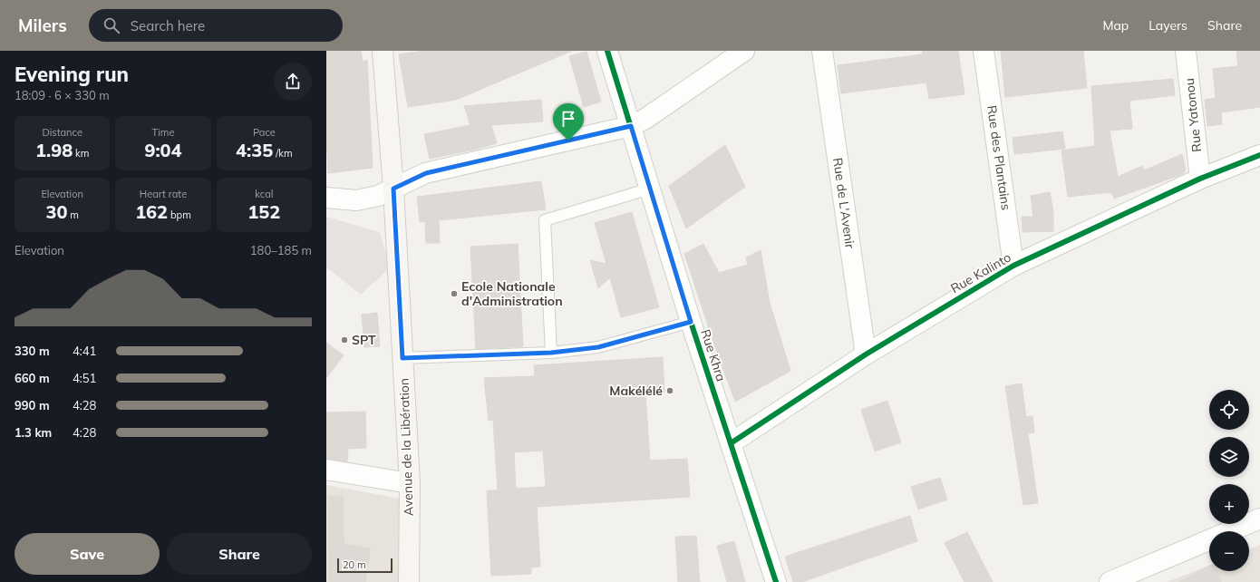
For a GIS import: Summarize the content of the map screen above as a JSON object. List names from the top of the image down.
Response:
{
  "streets": {
    "main road": ["Avenue de la Libération"],
    "street": [
      "Rue Yatonou",
      "Rue des Plantains",
      "Rue de L'Avenir",
      "Rue Kalinto",
      "Rue Khra"
    ]
  },
  "crossings": [
    ["Rue Yatonou", "Rue Kalinto"],
    ["Rue des Plantains", "Rue Kalinto"],
    ["Rue de L'Avenir", "Rue Kalinto"],
    ["Rue Kalinto", "Rue Khra"]
  ],
  "places": ["Ecole Nationale d'Administration", "SPT", "Makélélé"],
  "scale_bar": "20 m",
  "page": {
    "header": "Milers",
    "search": "Search here",
    "nav": ["Map", "Layers", "Share"],
    "heading": ["Evening run", "18:09 · 6 × 330 m"],
    "stats": [
      ["Distance", "1.98 km"],
      ["Time", "9:04"],
      ["Pace", "4:35 /km"],
      ["Elevation", "30 m"],
      ["Heart rate", "162 bpm"],
      ["kcal", "152"]
    ],
    "chart": ["Elevation", "180–185 m"],
    "list": [
      {
        "name": "330 m",
        "note": "4:41"
      },
      {
        "name": "660 m",
        "note": "4:51"
      },
      {
        "name": "990 m",
        "note": "4:28"
      },
      {
        "name": "1.3 km",
        "note": "4:28"
      }
    ],
    "map_buttons": ["+", "−"],
    "buttons": ["Save", "Share"],
    "scale": "20 m"
  }
}
